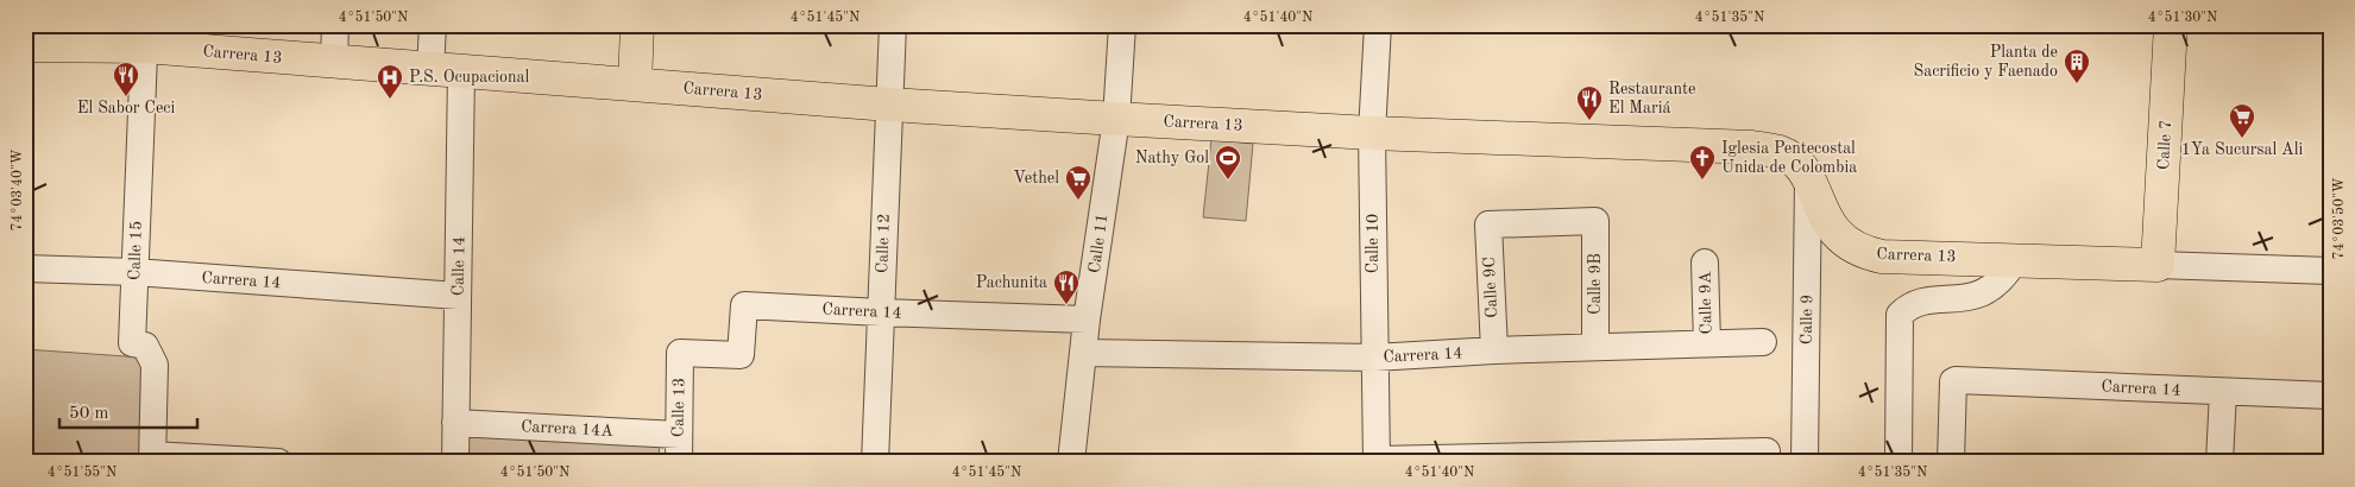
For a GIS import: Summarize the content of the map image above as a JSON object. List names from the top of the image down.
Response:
{
  "streets": {
    "main road": ["Carrera 13", "Calle 7"],
    "street": [
      "Calle 12",
      "Calle 11",
      "Calle 10",
      "Calle 15",
      "Calle 14",
      "Carrera 14",
      "Calle 9B",
      "Calle 9C",
      "Calle 9A",
      "Calle 9",
      "Calle 13",
      "Carrera 14A"
    ]
  },
  "crossings": [
    ["Carrera 13", "Calle 7"],
    ["Carrera 13", "Calle 12"],
    ["Carrera 13", "Calle 11"],
    ["Carrera 13", "Calle 10"],
    ["Carrera 13", "Calle 15"],
    ["Carrera 13", "Calle 14"],
    ["Carrera 13", "Calle 9"],
    ["Calle 12", "Carrera 14"],
    ["Calle 11", "Carrera 14"],
    ["Calle 10", "Carrera 14"],
    ["Calle 15", "Carrera 14"],
    ["Calle 14", "Carrera 14"],
    ["Calle 14", "Carrera 14A"],
    ["Carrera 14", "Calle 9B"],
    ["Carrera 14", "Calle 9C"],
    ["Carrera 14", "Calle 9A"],
    ["Carrera 14", "Calle 13"],
    ["Calle 9B", "Calle 9C"],
    ["Calle 13", "Carrera 14A"]
  ],
  "places": {
    "building": ["Planta de Sacrificio y Faenado"],
    "restaurant": ["El Sabor Ceci", "Restaurante El Mariá", "Pachunita"],
    "hospital": ["P.S. Ocupacional"],
    "supermarket": ["1Ya Sucursal Ali", "Vethel"],
    "sports": ["Nathy Gol"],
    "church": ["Iglesia Pentecostal Unida de Colombia"]
  },
  "scale_bar": "50 m",
  "coordinates": [
    "4°51'50\"N",
    "4°51'45\"N",
    "4°51'40\"N",
    "4°51'35\"N",
    "4°51'30\"N",
    "74°03'40\"W",
    "74°03'50\"W",
    "4°51'55\"N"
  ]
}
